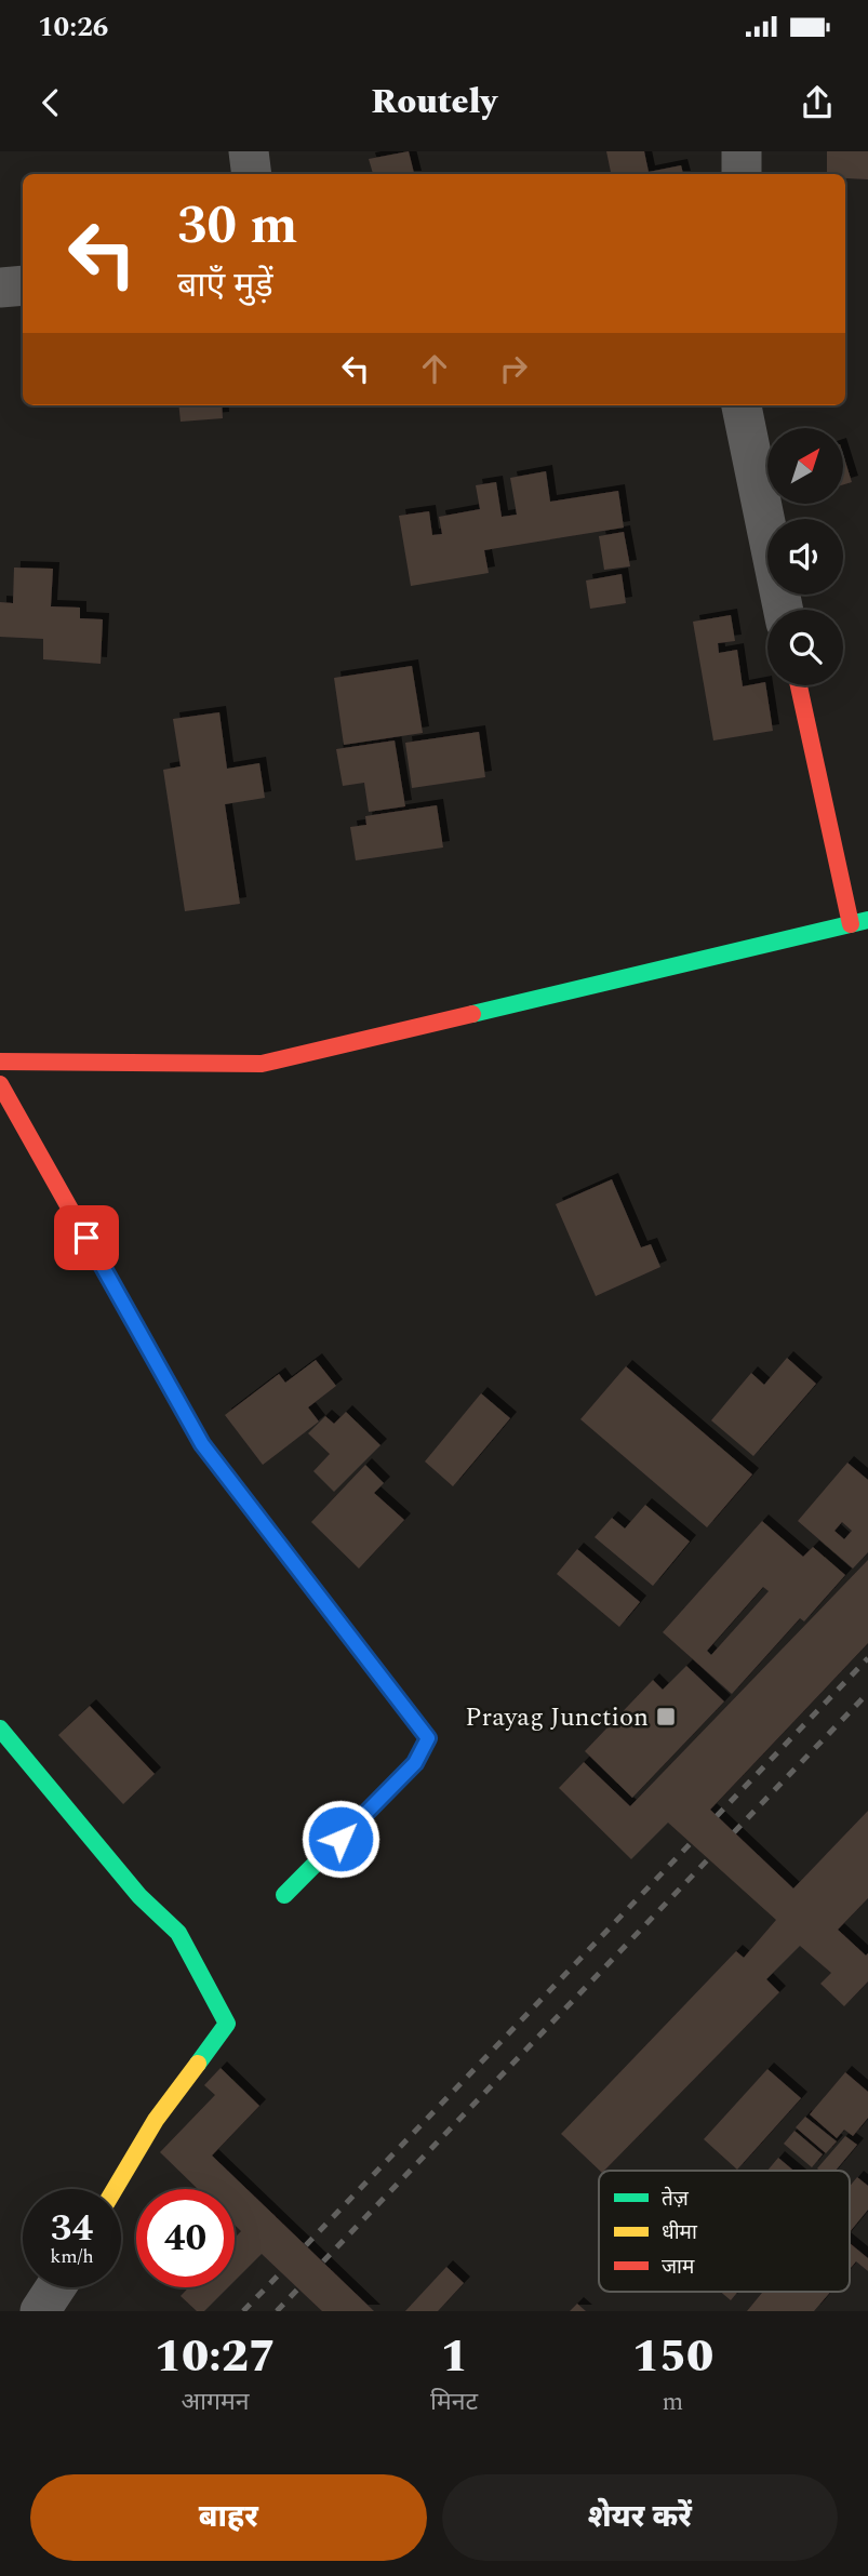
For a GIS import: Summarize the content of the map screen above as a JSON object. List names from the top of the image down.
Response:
{
  "places": {
    "transit": ["Prayag Junction"]
  },
  "legend": ["तेज़", "धीमा", "जाम"],
  "north": "top right",
  "page": {
    "status": "10:26",
    "header": "Routely",
    "turn": ["30 m", "बाएँ मुड़ें"],
    "speed": "34 km/h",
    "limit": "40",
    "eta": [
      "10:27",
      "आगमन",
      "1",
      "मिनट",
      "150",
      "m"
    ],
    "buttons": ["बाहर", "शेयर करें"]
  }
}
